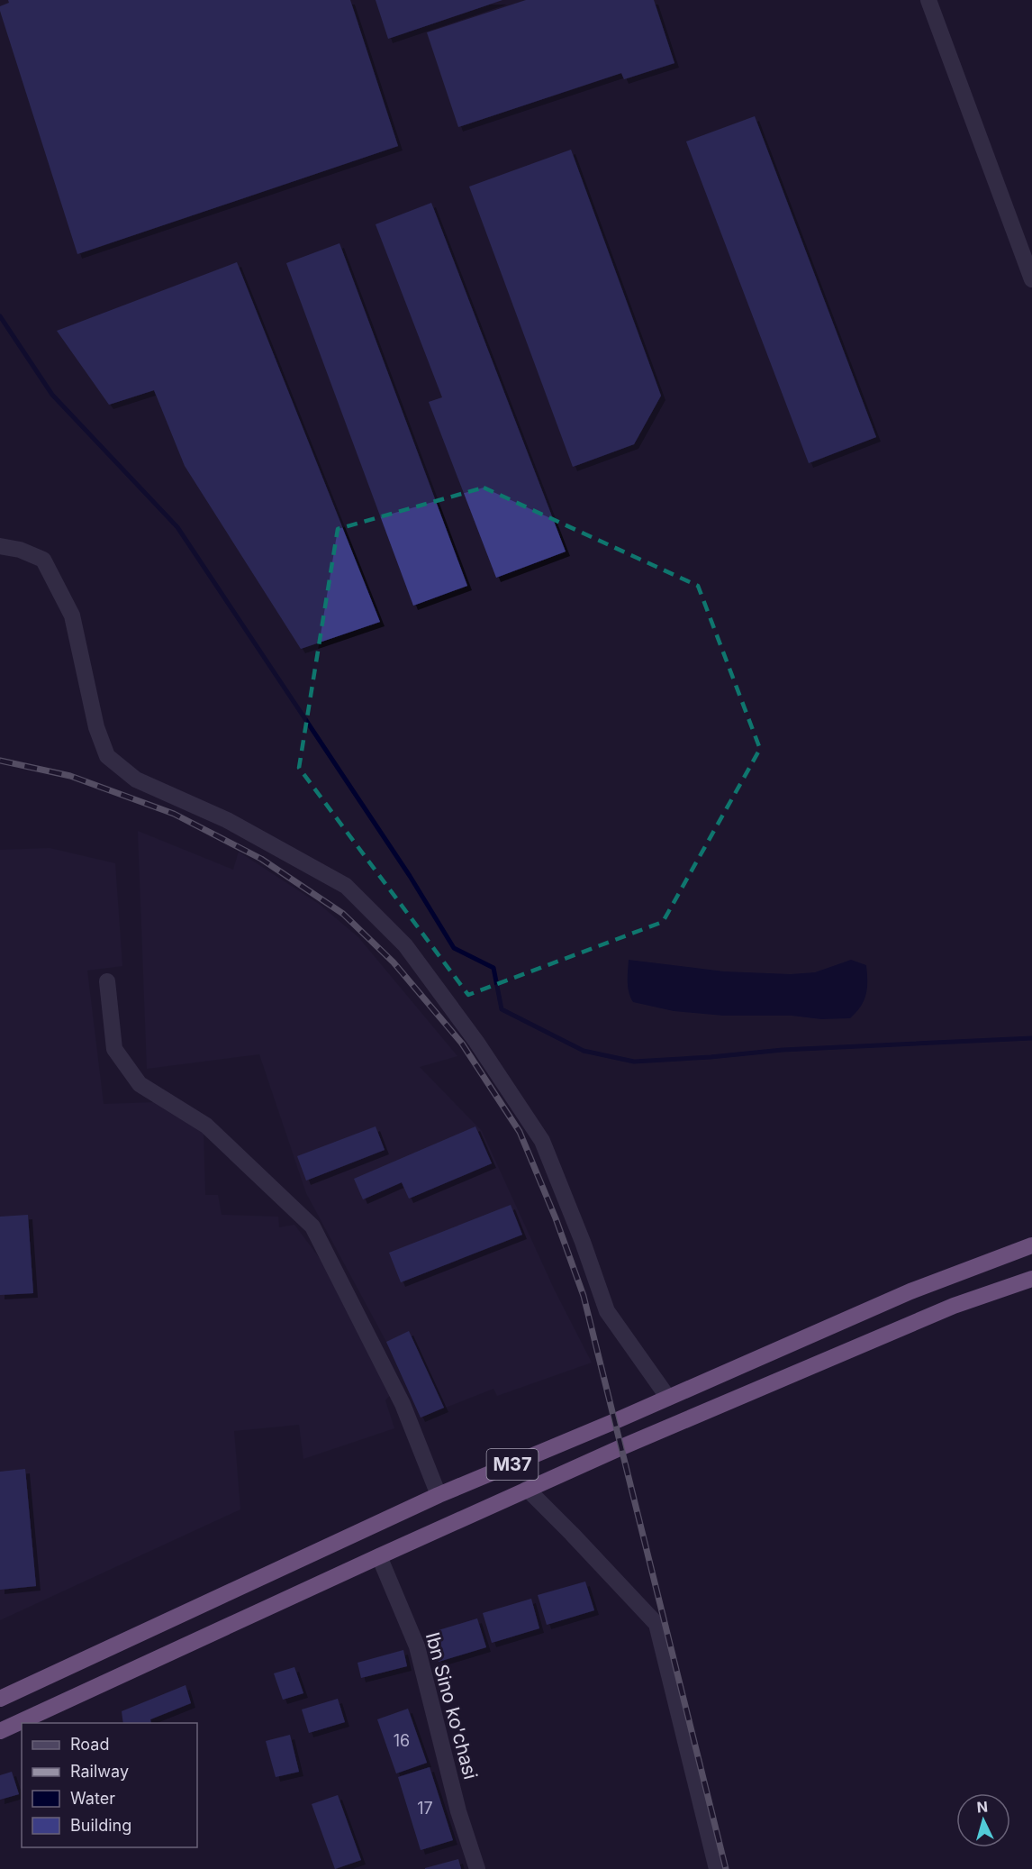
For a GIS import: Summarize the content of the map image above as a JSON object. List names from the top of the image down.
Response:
{
  "streets": {
    "highway": ["M37"],
    "street": ["Ibn Sino ko'chasi"]
  },
  "crossings": [
    ["M37", "Ibn Sino ko'chasi"]
  ],
  "house_numbers": ["16", "17"],
  "legend": [
    "Road",
    "Railway",
    "Water",
    "Building"
  ],
  "north": "top"
}
